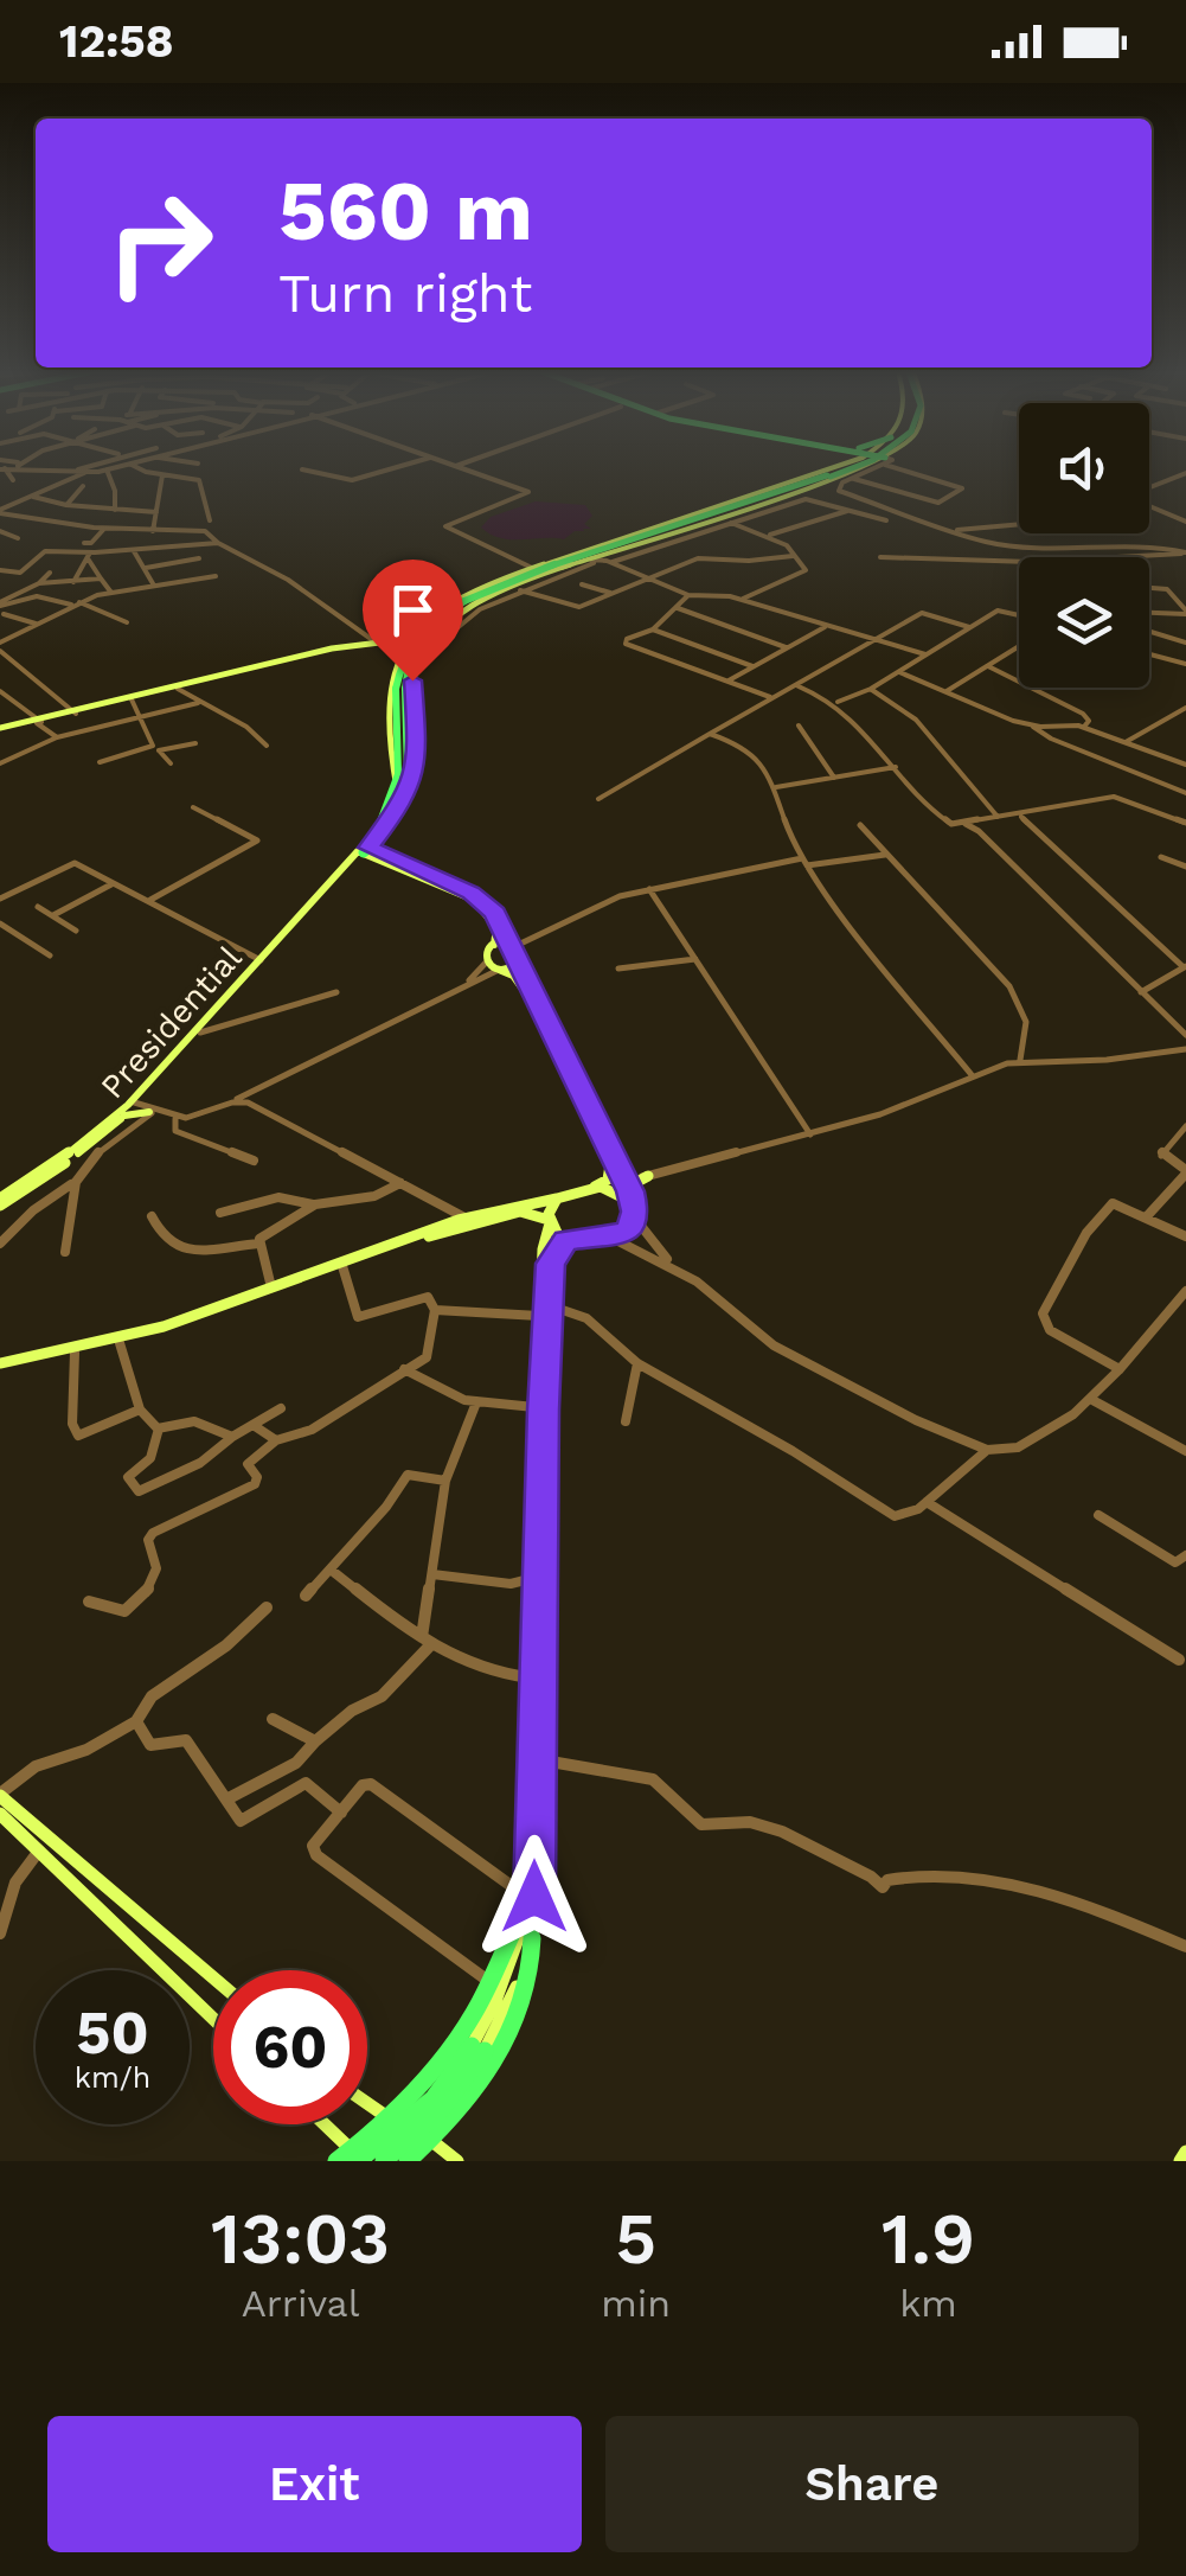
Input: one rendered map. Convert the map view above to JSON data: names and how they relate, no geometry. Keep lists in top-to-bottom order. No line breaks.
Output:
{"streets":{"main road":["Presidential"]},"page":{"status":"12:58","turn":["560 m","Turn right"],"speed":"50 km/h","limit":"60","eta":["13:03","Arrival","5","min","1.9","km"],"buttons":["Exit","Share"]}}
